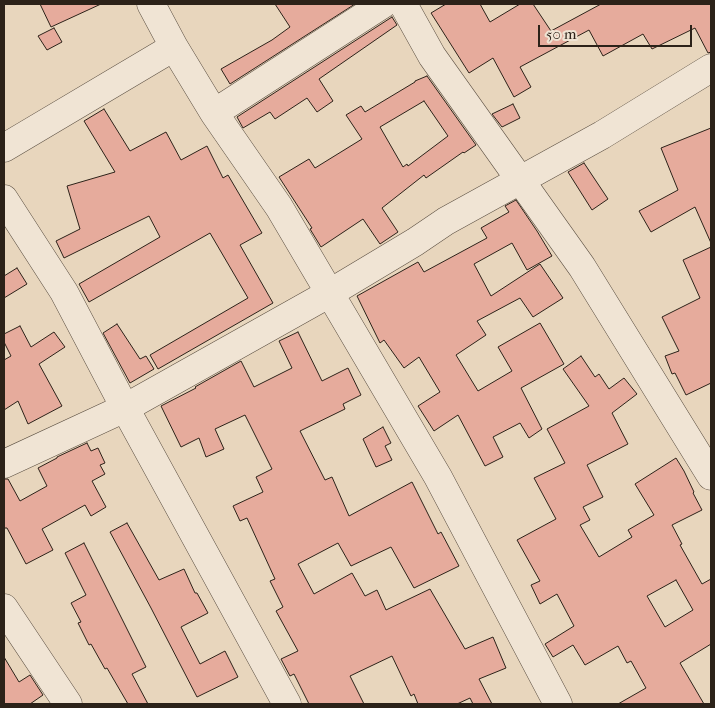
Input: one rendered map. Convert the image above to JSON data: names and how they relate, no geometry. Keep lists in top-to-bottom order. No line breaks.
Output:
{"scale_bar":"50 m"}
